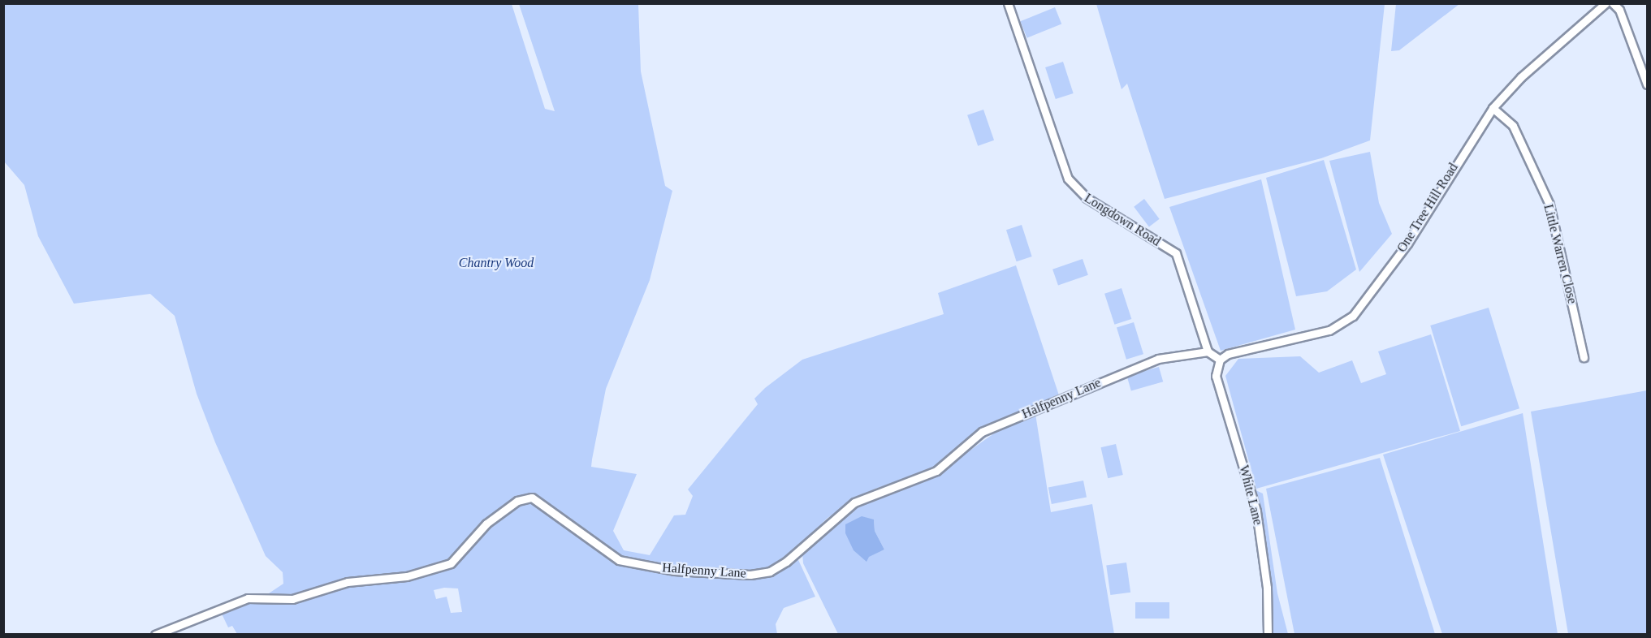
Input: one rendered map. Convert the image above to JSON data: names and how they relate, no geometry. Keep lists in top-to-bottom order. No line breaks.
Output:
{"streets":{"street":["One Tree Hill Road","Longdown Road","Little Warren Close","Halfpenny Lane","White Lane"]},"crossings":[["One Tree Hill Road","Little Warren Close"],["One Tree Hill Road","White Lane"],["Longdown Road","Halfpenny Lane"]],"parks":["Chantry Wood"]}
